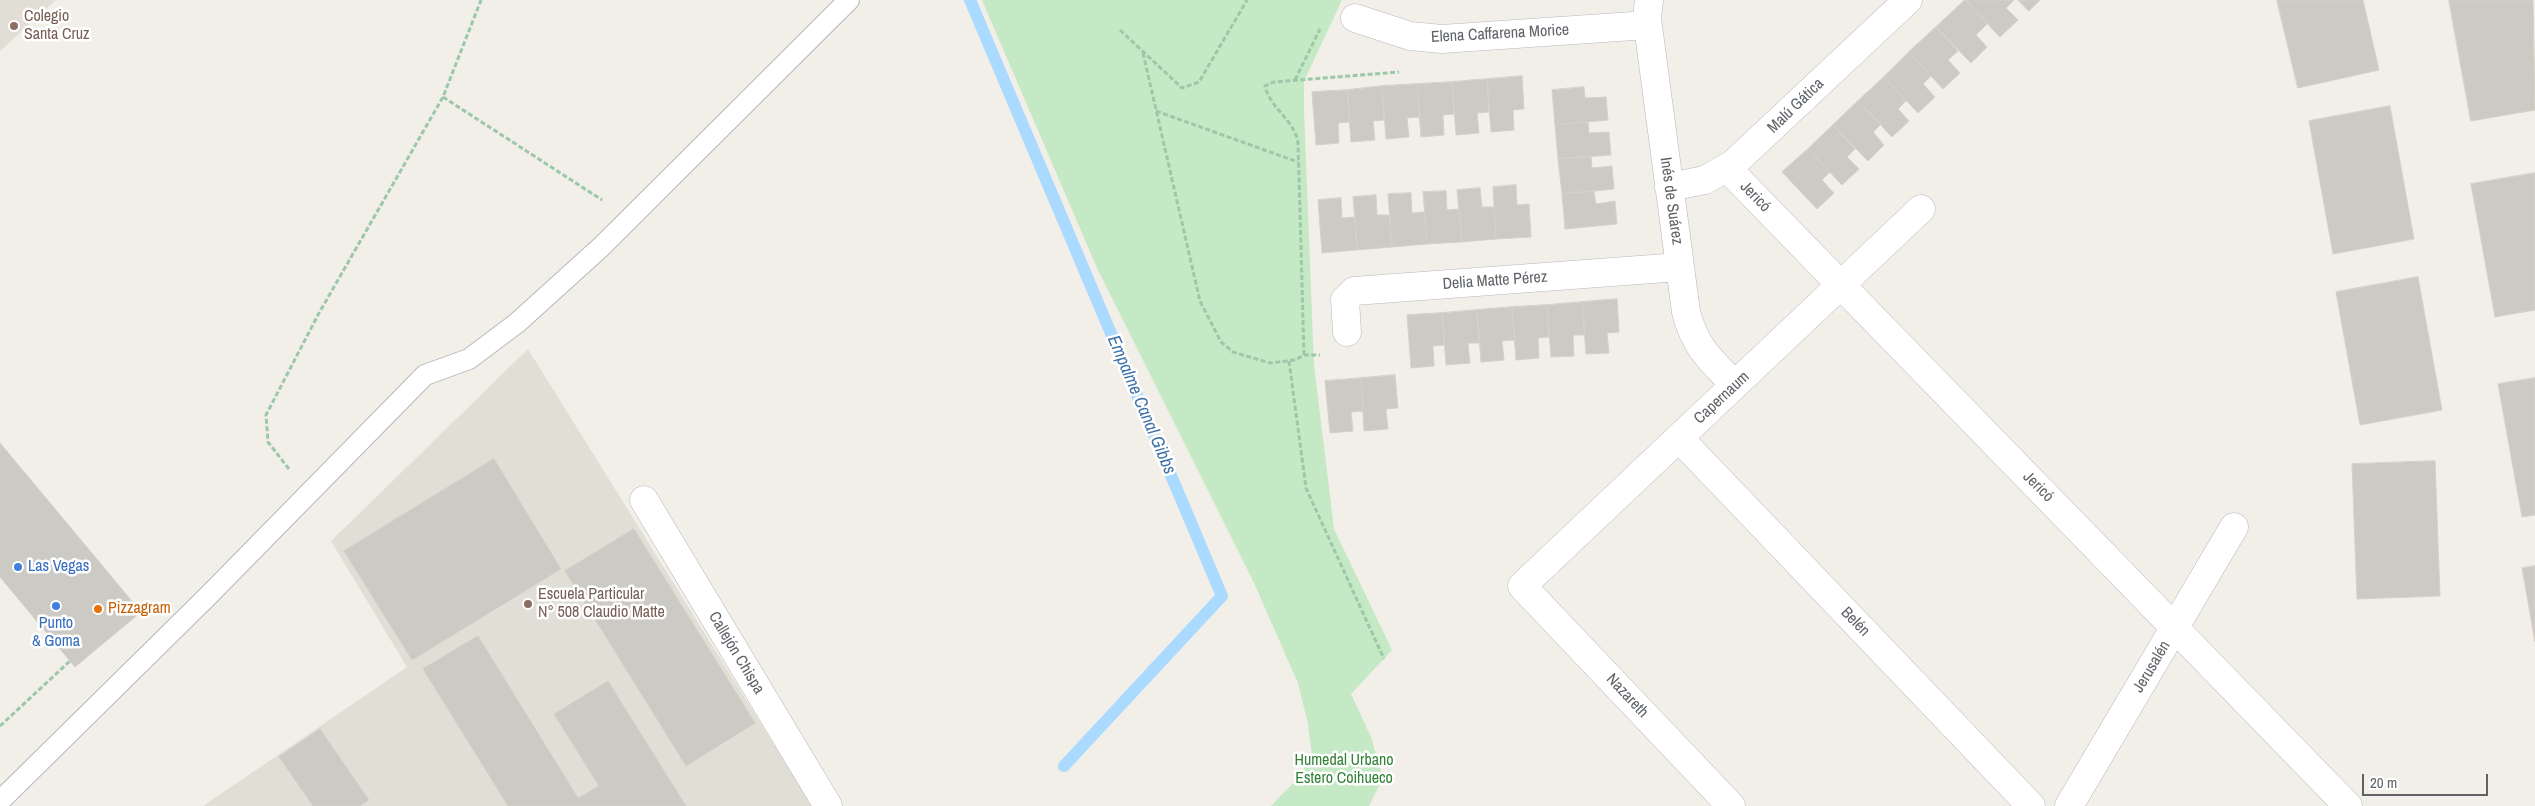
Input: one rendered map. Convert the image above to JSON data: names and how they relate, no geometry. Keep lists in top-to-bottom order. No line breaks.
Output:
{"streets":{"street":["Elena Caffarena Morice","Malú Gática","Jericó","Inés de Suárez","Delia Matte Pérez","Capernaum","Belén","Callejón Chispa","Jerusalén","Nazareth"]},"crossings":[["Elena Caffarena Morice","Inés de Suárez"],["Malú Gática","Jericó"],["Malú Gática","Inés de Suárez"],["Jericó","Capernaum"],["Jericó","Jerusalén"],["Inés de Suárez","Delia Matte Pérez"],["Inés de Suárez","Capernaum"],["Capernaum","Belén"],["Capernaum","Nazareth"]],"water":["Empalme Canal Gibbs"],"parks":["Humedal Urbano Estero Coihueco"],"places":["Colegio Santa Cruz","Las Vegas","Escuela Particular N° 508 Claudio Matte","Punto & Goma","Pizzagram"],"scale_bar":"20 m"}
